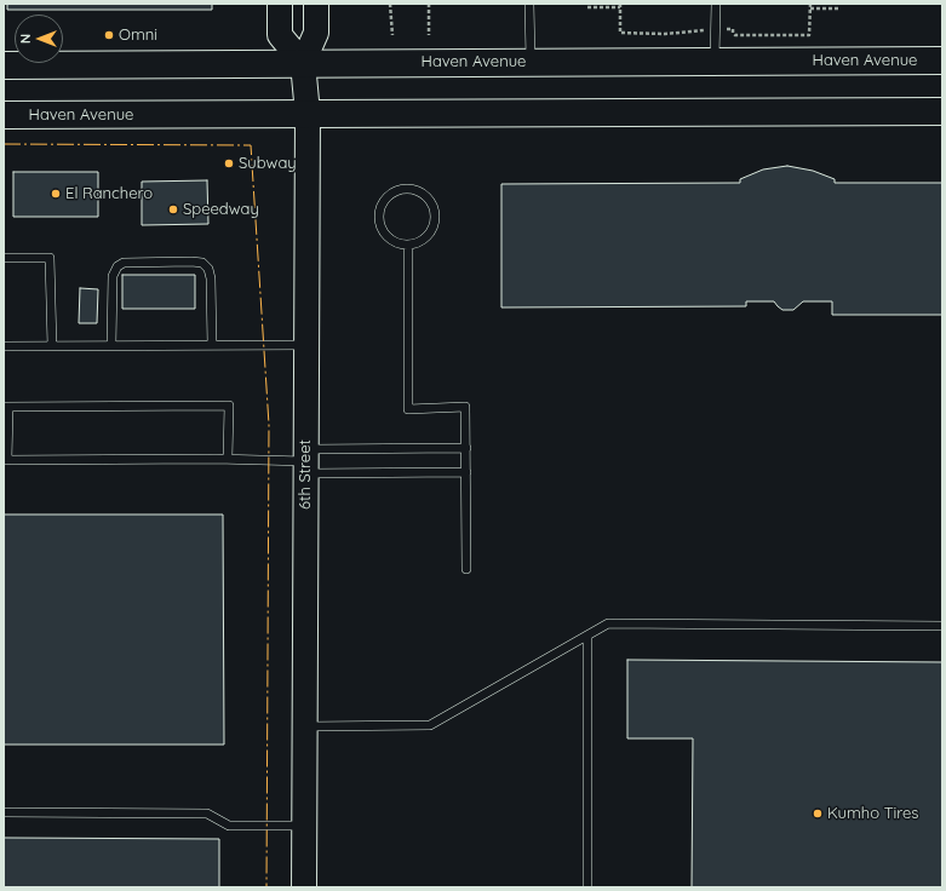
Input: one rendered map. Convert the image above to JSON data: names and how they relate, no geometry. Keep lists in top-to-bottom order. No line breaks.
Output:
{"streets":{"main road":["Haven Avenue","6th Street"]},"crossings":[["Haven Avenue","6th Street"]],"places":["Omni","Subway","El Ranchero","Speedway","Kumho Tires"],"north":"left"}
